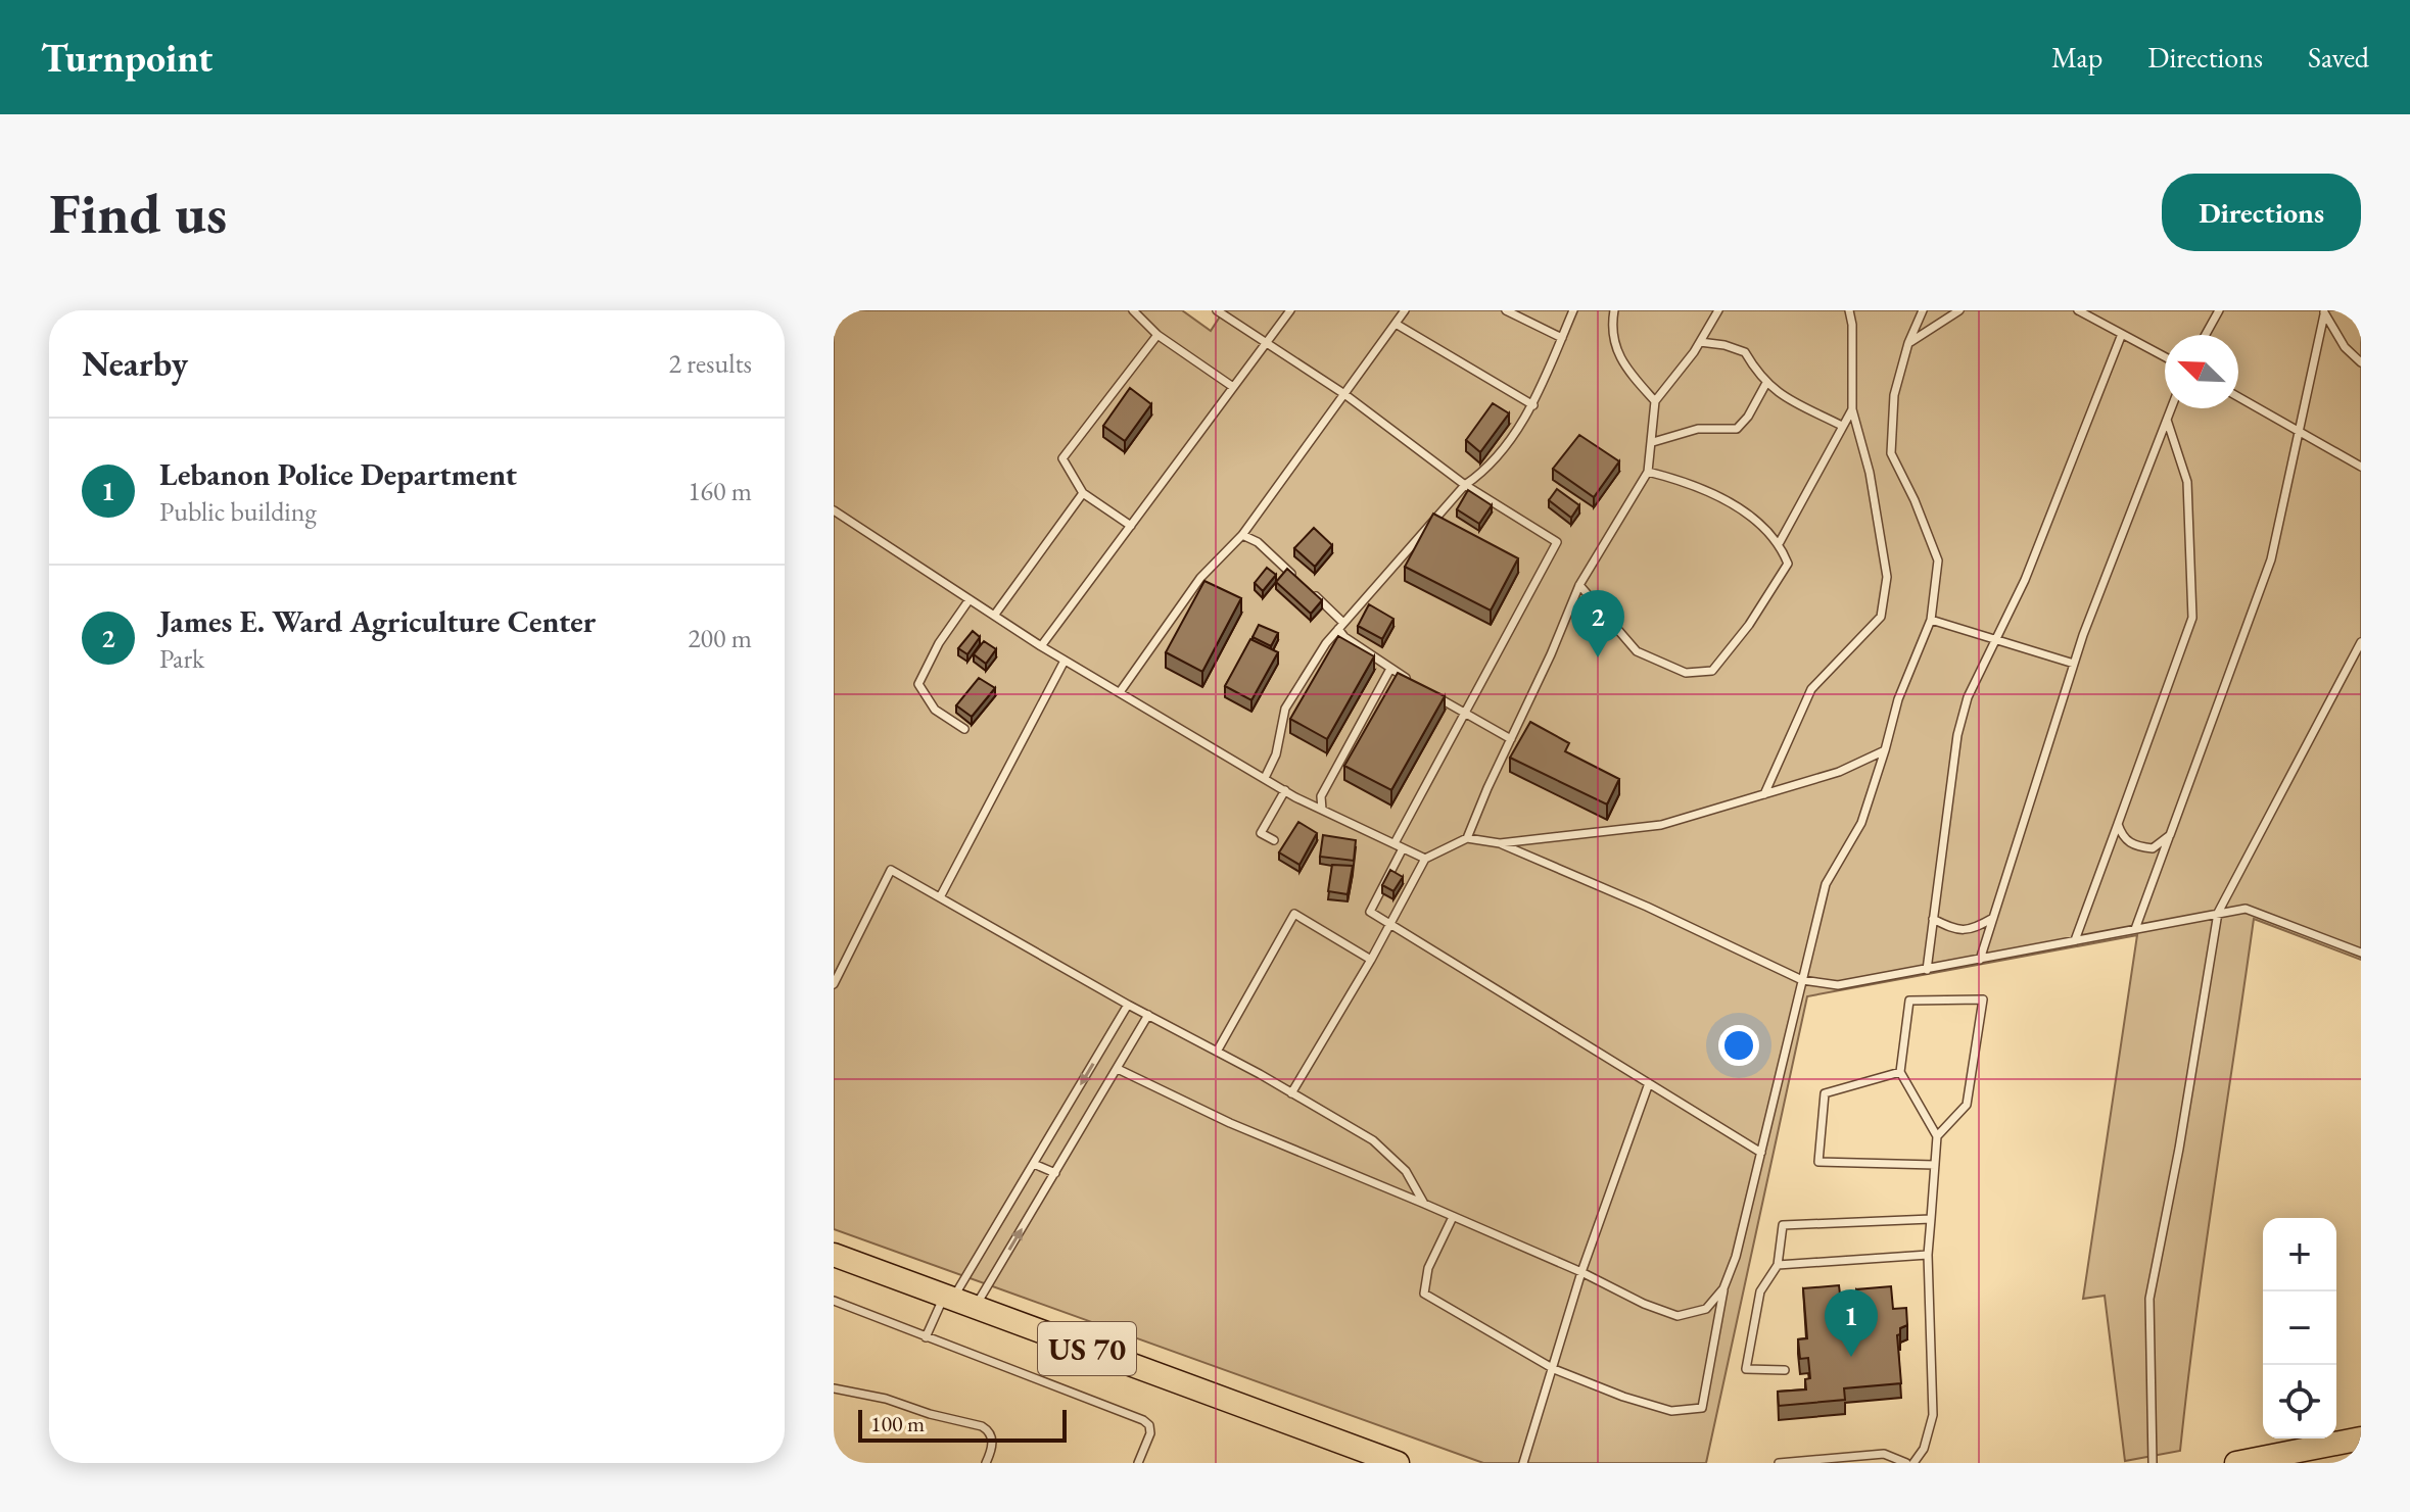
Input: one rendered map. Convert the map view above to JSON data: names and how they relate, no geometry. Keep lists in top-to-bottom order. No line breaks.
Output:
{"streets":{"main road":["US 70"]},"scale_bar":"100 m","north":"top left","page":{"header":"Turnpoint","nav":["Map","Directions","Saved"],"buttons":"Directions","title":"Find us","heading":["Nearby","2 results"],"list":[{"mark":"1","name":"Lebanon Police Department","note":"Public building","value":"160 m"},{"mark":"2","name":"James E. Ward Agriculture Center","note":"Park","value":"200 m"}],"pins":["2","1"],"map_buttons":["+","−"],"scale":"100 m"}}
